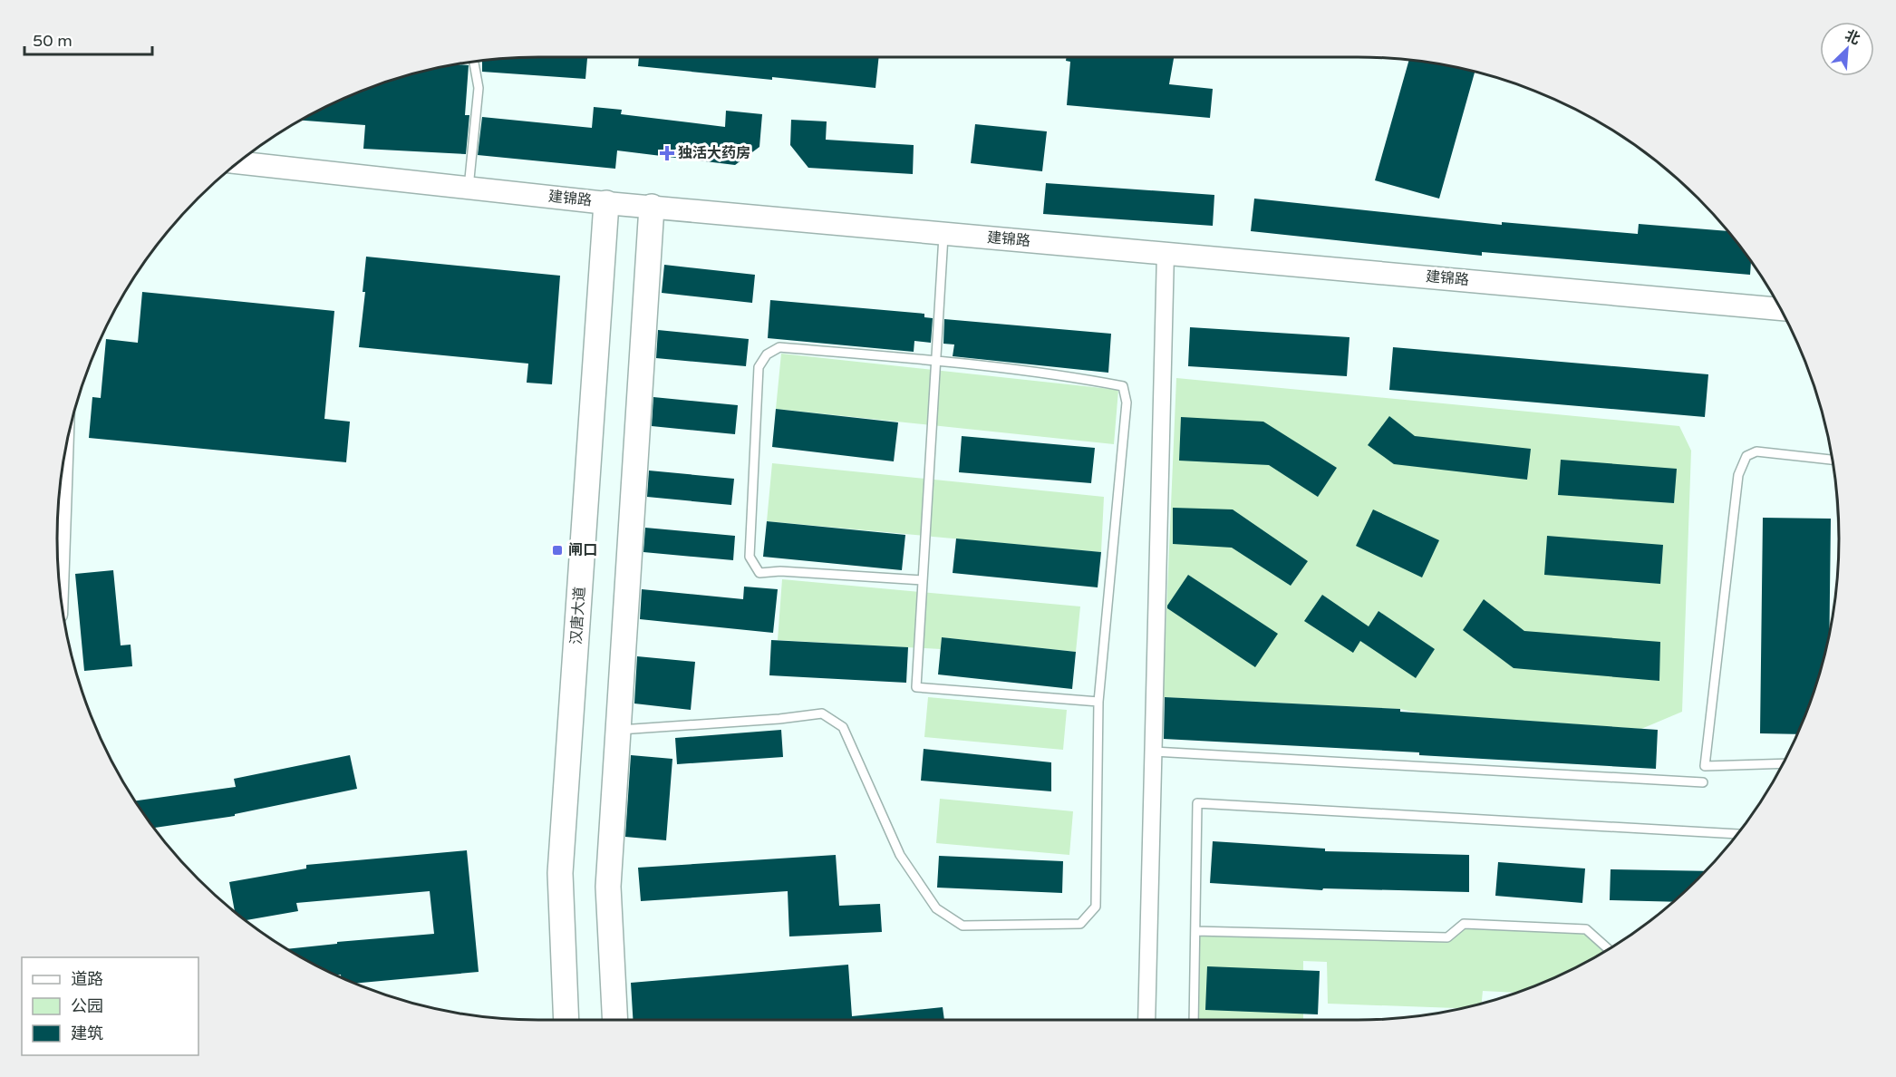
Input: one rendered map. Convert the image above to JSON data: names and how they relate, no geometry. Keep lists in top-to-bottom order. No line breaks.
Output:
{"streets":{"main road":["汉唐大道"],"street":["建锦路"]},"crossings":[["建锦路","汉唐大道"]],"places":{"health":["独活大药房"],"transit":["闸口"]},"legend":["道路","公园","建筑"],"scale_bar":"50 m","north":"top right"}
